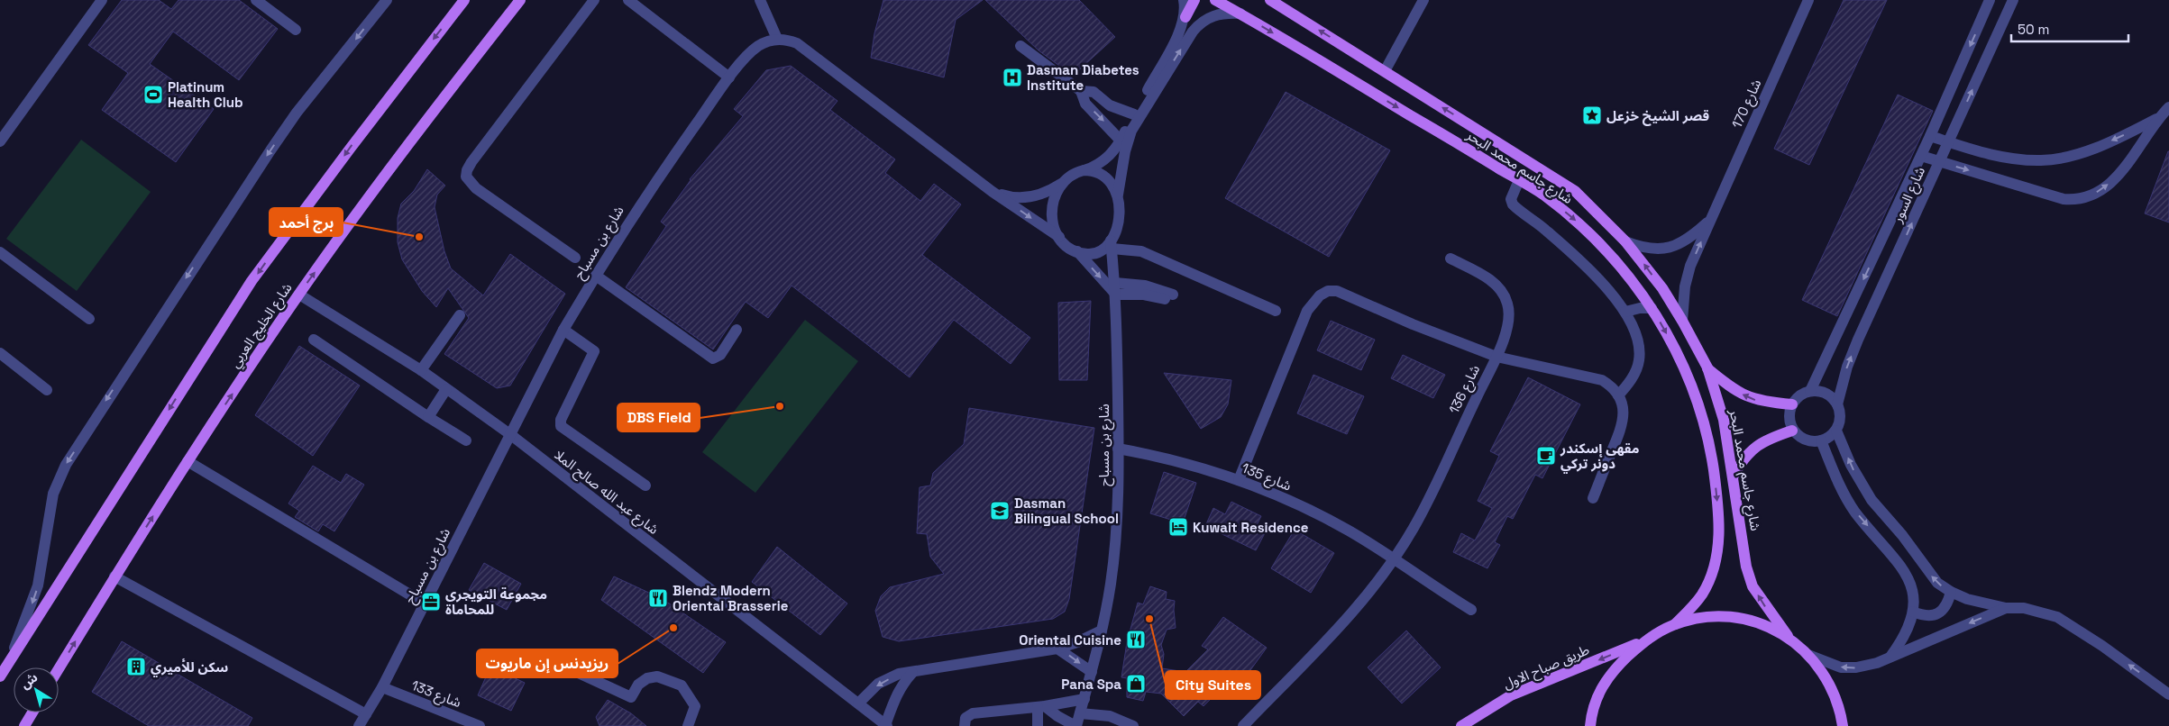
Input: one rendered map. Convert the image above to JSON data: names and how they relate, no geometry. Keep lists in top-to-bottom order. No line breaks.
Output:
{"streets":{"main road":["شارع جاسم محمد البحر","شارع الخليج العربي","طريق صباح الاول"],"street":["شارع 170","شارع السور","شارع بن مسباح","شارع 136","شارع 135","شارع عبد الله صالح الملا","شارع 133"]},"crossings":[["شارع 170","شارع جاسم محمد البحر"],["شارع بن مسباح","شارع 135"],["شارع بن مسباح","شارع عبد الله صالح الملا"],["شارع بن مسباح","شارع 133"],["شارع الخليج العربي","شارع عبد الله صالح الملا"],["شارع 136","شارع 135"]],"one_way":["طريق صباح الاول"],"places":{"hospital":["Dasman Diabetes Institute"],"sports":["Platinum Health Club"],"place":["قصر الشيخ خزعل"],"other":["برج أحمد","DBS Field","City Suites","ريزيدنس إن ماريوت"],"cafe":["مقهى إسكندر دونر تركي"],"school or university":["Dasman Bilingual School"],"hotel":["Kuwait Residence"],"restaurant":["Blendz Modern Oriental Brasserie","Oriental Cuisine"],"office":["مجموعة التويجري للمحاماة"],"building":["سكن للأميري"],"shop":["Pana Spa"]},"scale_bar":"50 m","north":"top left"}
